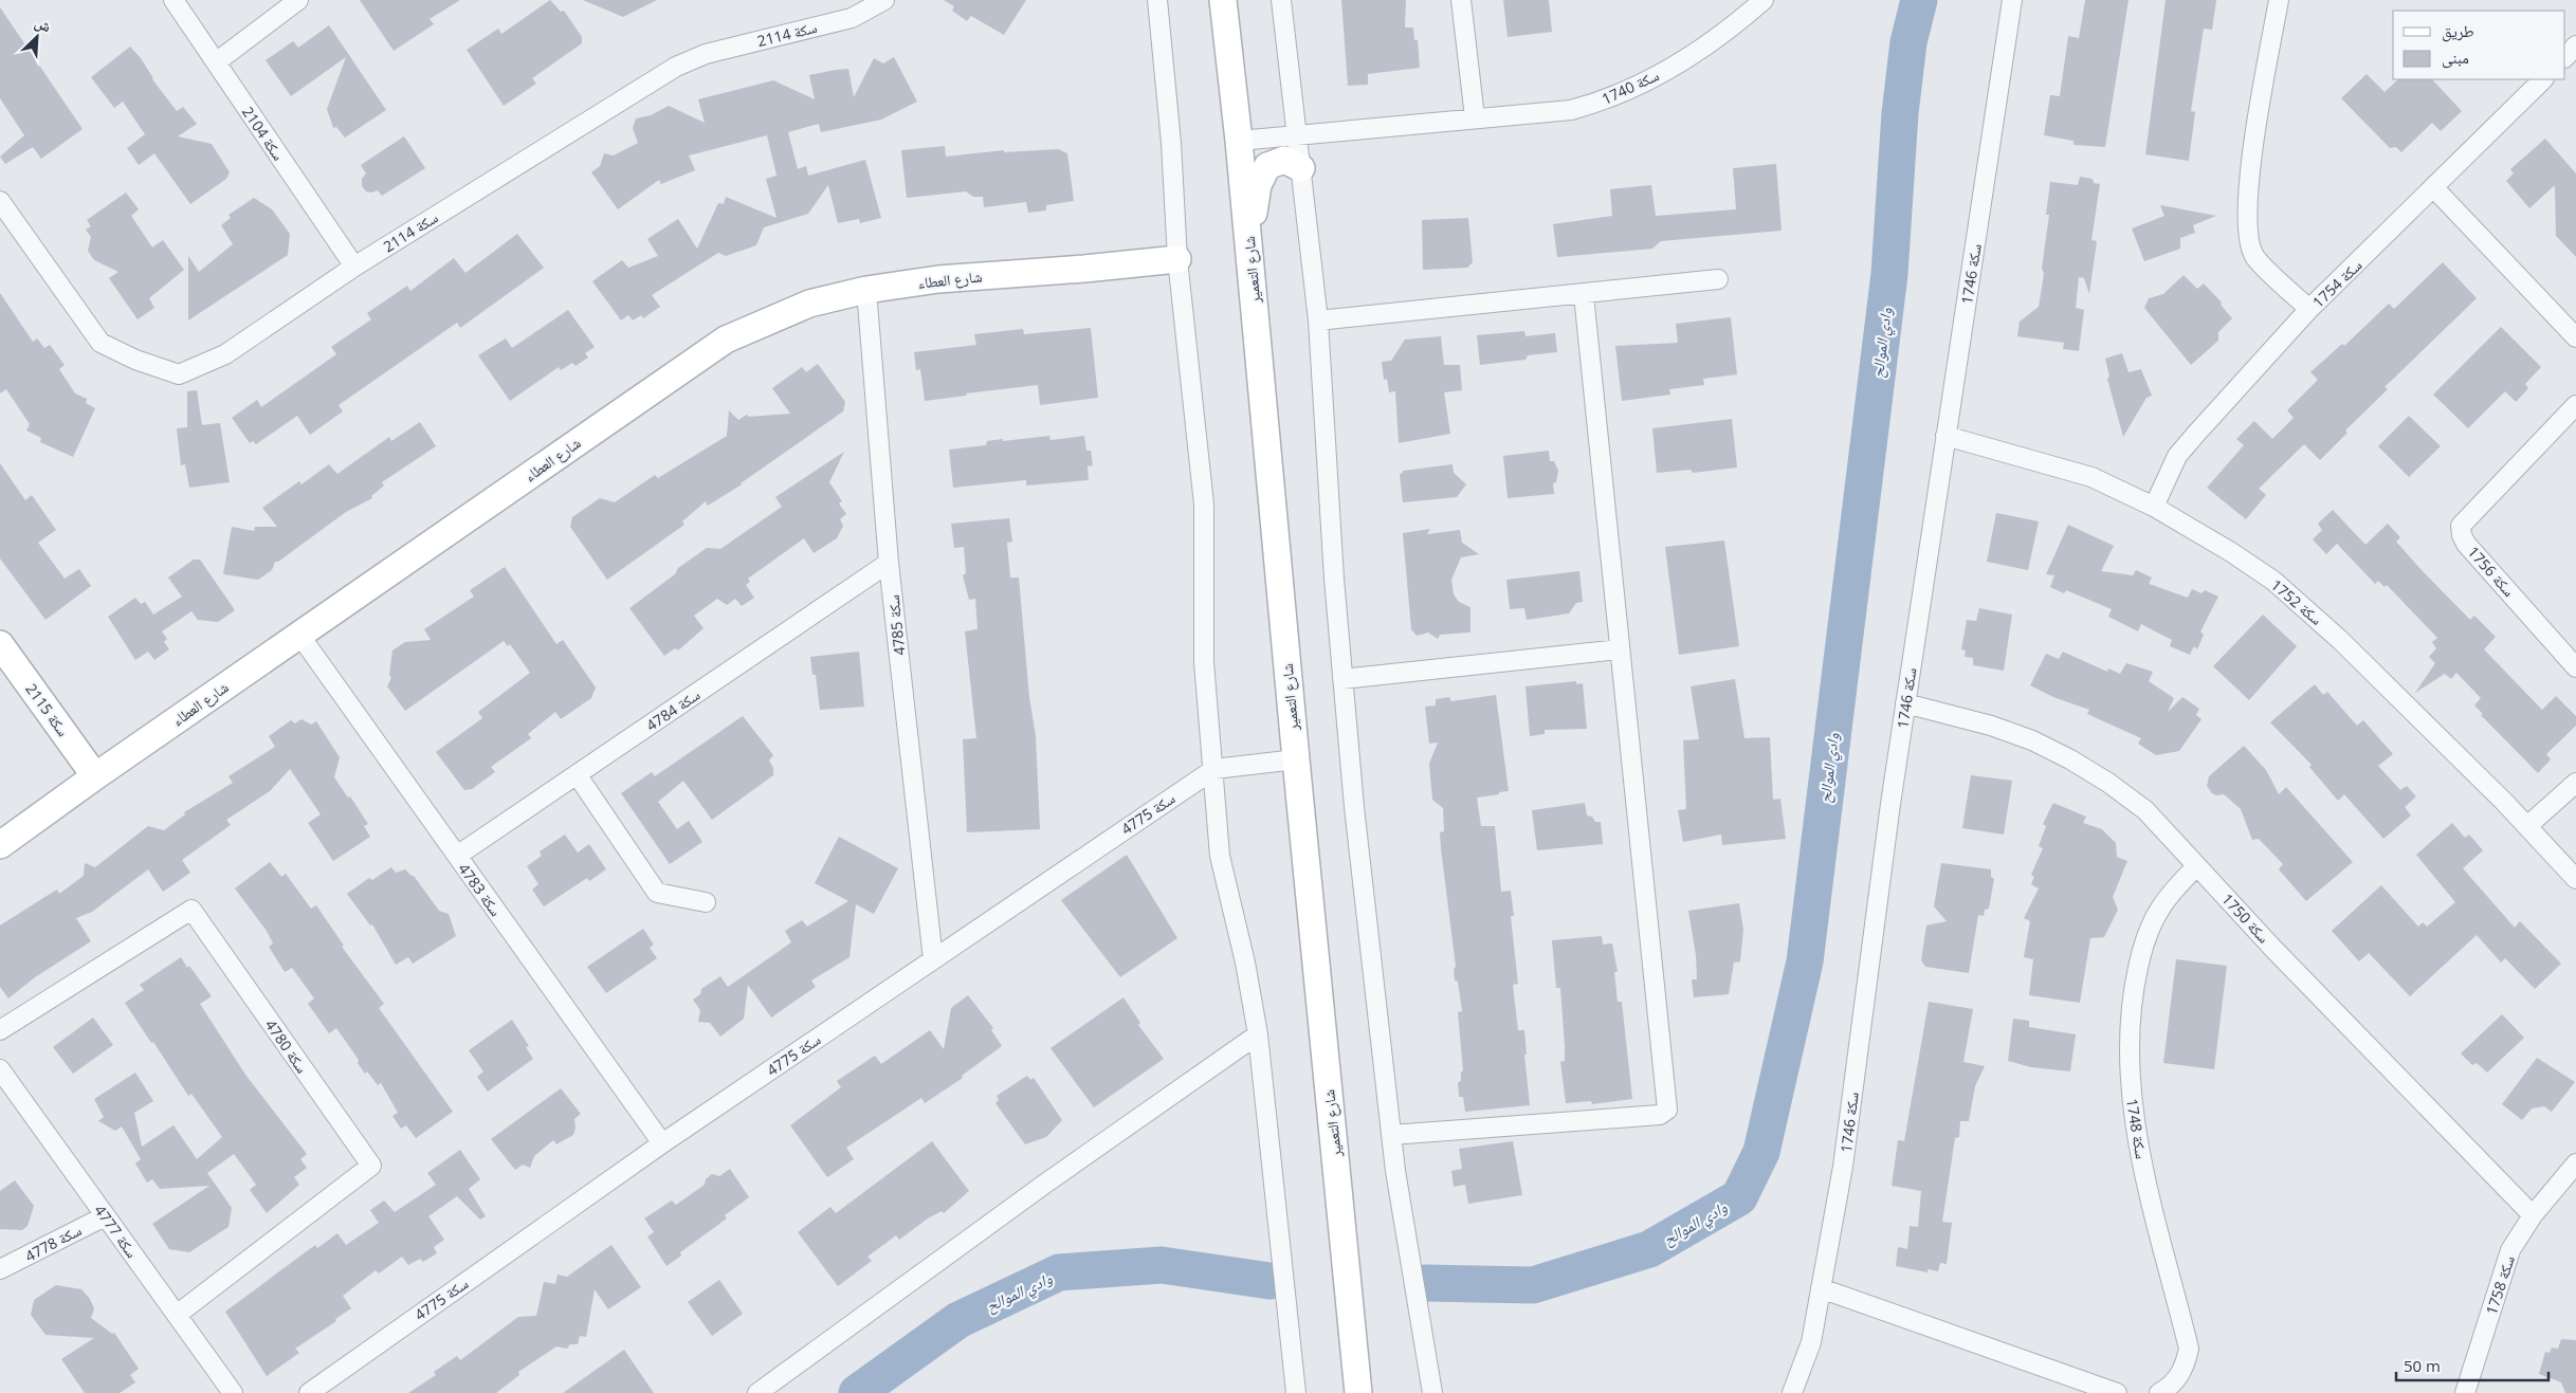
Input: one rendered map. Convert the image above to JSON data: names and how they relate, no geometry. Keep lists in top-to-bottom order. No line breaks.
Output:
{"streets":{"street":["سكة 2114","سكة 1740","سكة 2104","شارع التعمير","سكة 1746","شارع العطاء","سكة 1754","سكة 1756","سكة 1752","سكة 4785","سكة 2115","سكة 4784","سكة 4775","سكة 4783","سكة 1750","سكة 4780","سكة 1748","سكة 4777","سكة 4778","سكة 1758"]},"crossings":[["سكة 2114","سكة 2104"],["سكة 1740","شارع التعمير"],["شارع التعمير","سكة 4775"],["سكة 1746","سكة 1752"],["سكة 1746","سكة 1750"],["شارع العطاء","سكة 4785"],["شارع العطاء","سكة 2115"],["شارع العطاء","سكة 4783"],["سكة 1754","سكة 1752"],["سكة 4785","سكة 4784"],["سكة 4785","سكة 4775"],["سكة 4784","سكة 4783"],["سكة 4775","سكة 4783"],["سكة 1750","سكة 1748"],["سكة 1750","سكة 1758"],["سكة 4780","سكة 4777"],["سكة 4777","سكة 4778"]],"water":["وادي الموالح"],"legend":["طريق","مبنى"],"scale_bar":"50 m","north":"top right"}
